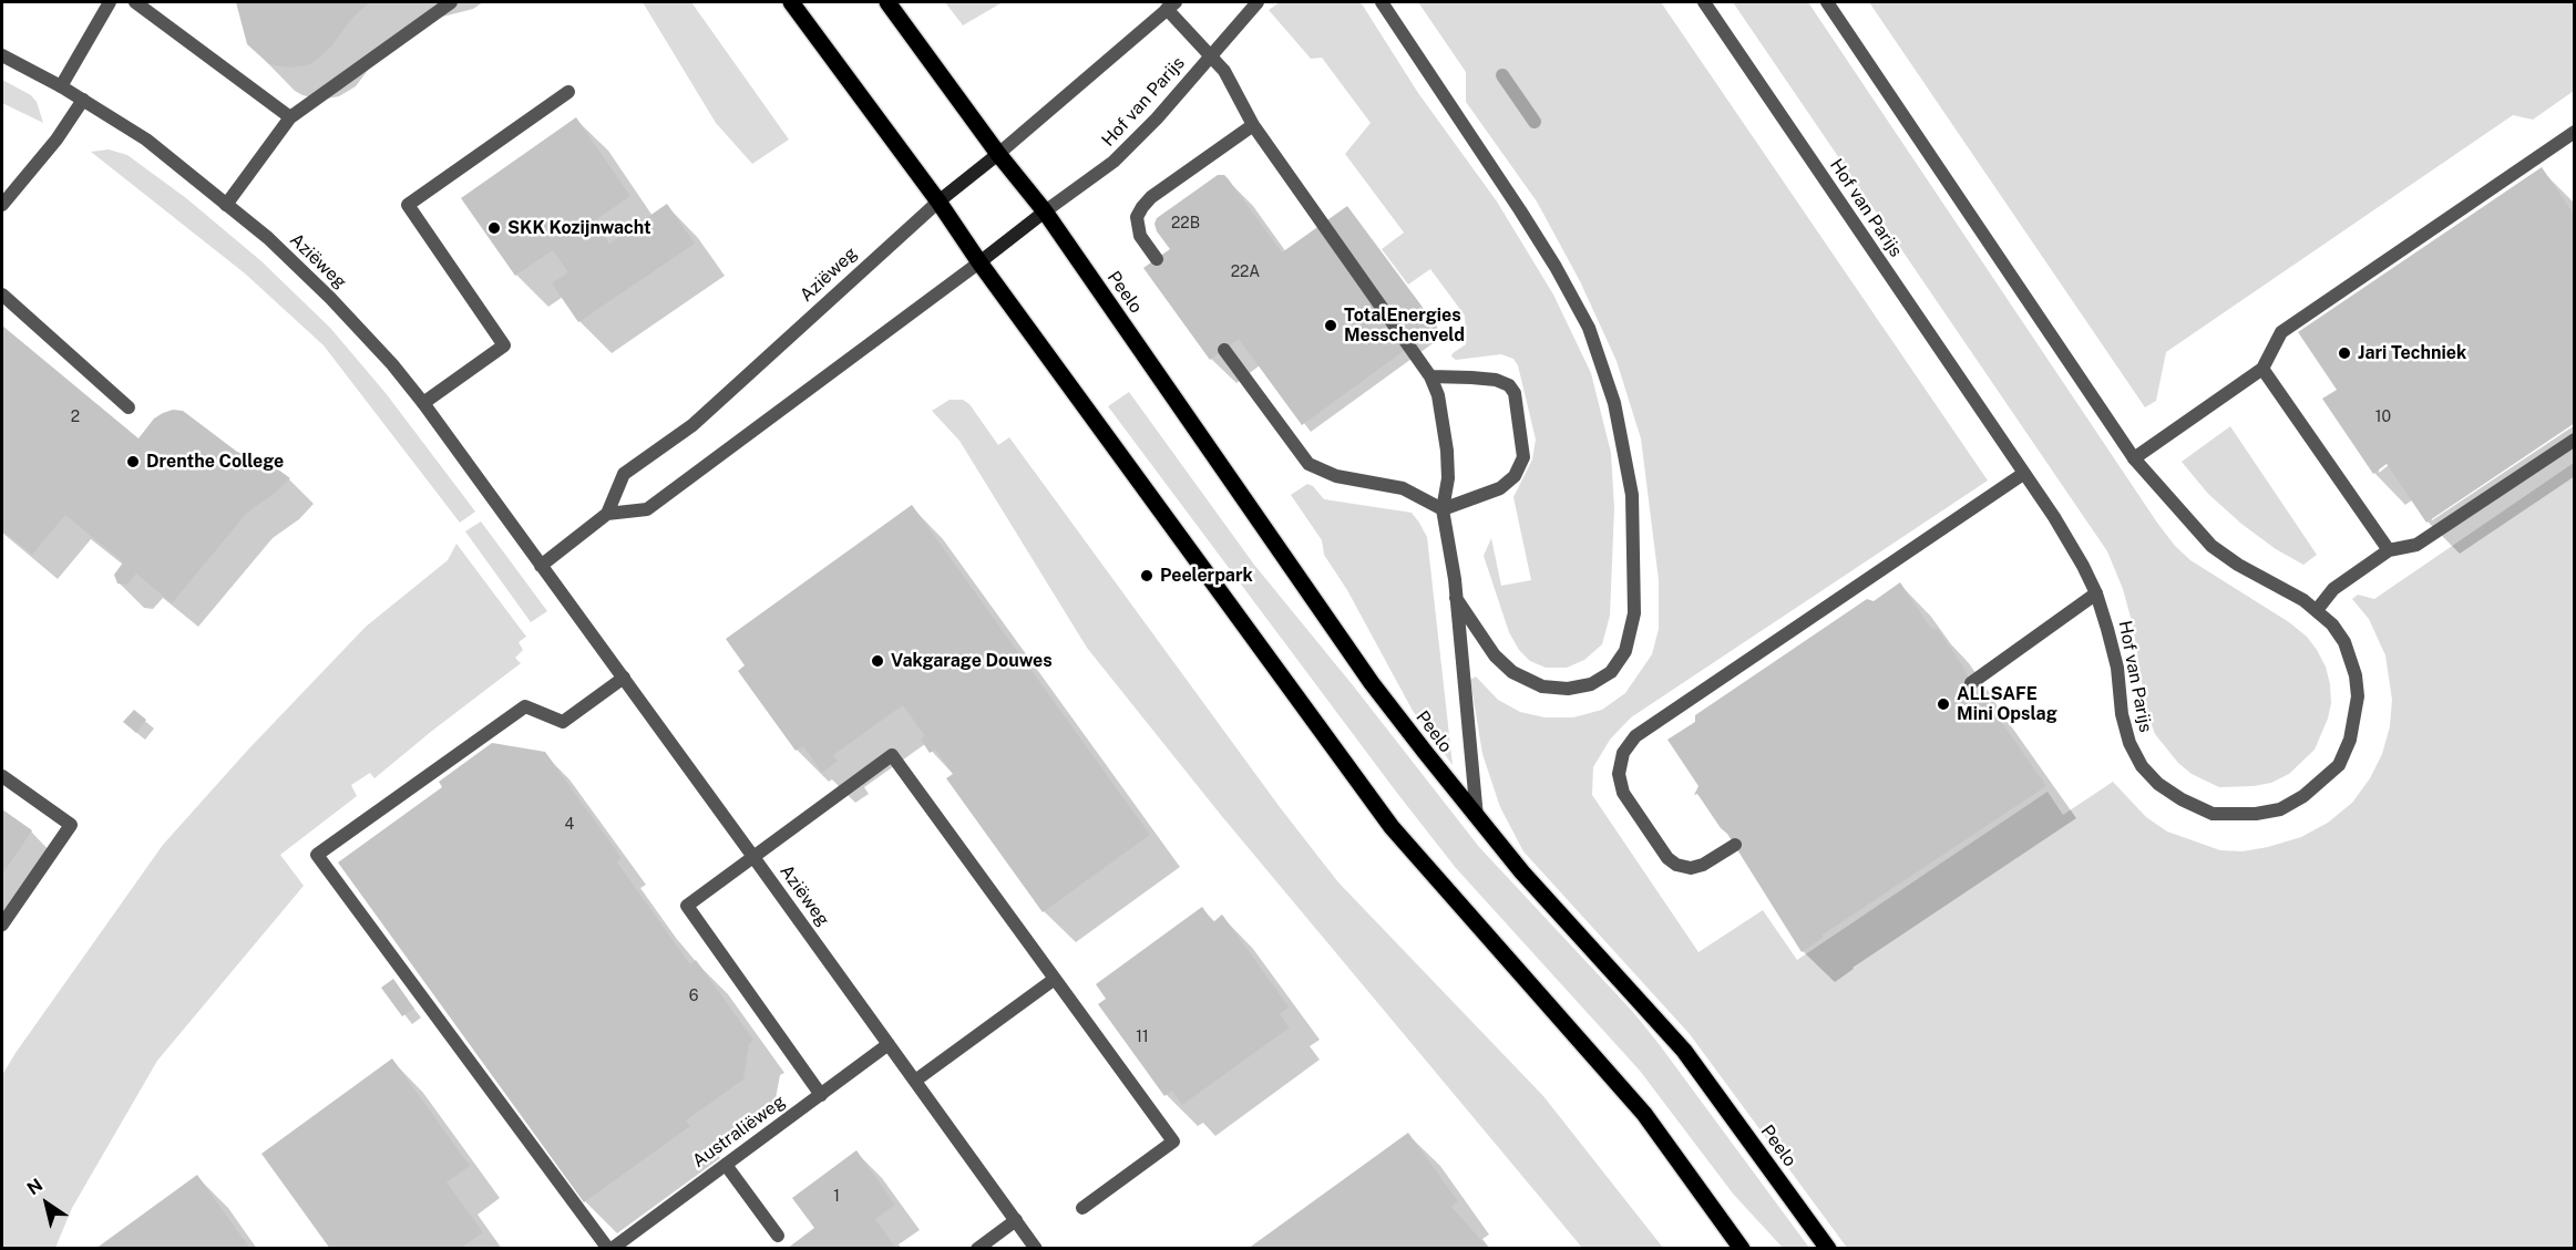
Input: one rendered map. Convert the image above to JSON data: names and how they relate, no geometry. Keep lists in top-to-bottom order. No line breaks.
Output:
{"streets":{"main road":["Peelo"],"street":["Hof van Parijs","Aziëweg","Australiëweg"]},"crossings":[["Hof van Parijs","Peelo"],["Aziëweg","Australiëweg"]],"places":["SKK Kozijnwacht","TotalEnergies Messchenveld","Jari Techniek","Drenthe College","Peelerpark","Vakgarage Douwes","ALLSAFE Mini Opslag"],"house_numbers":["22B","22A","2","10","4","6","11","1"],"north":"top left"}
